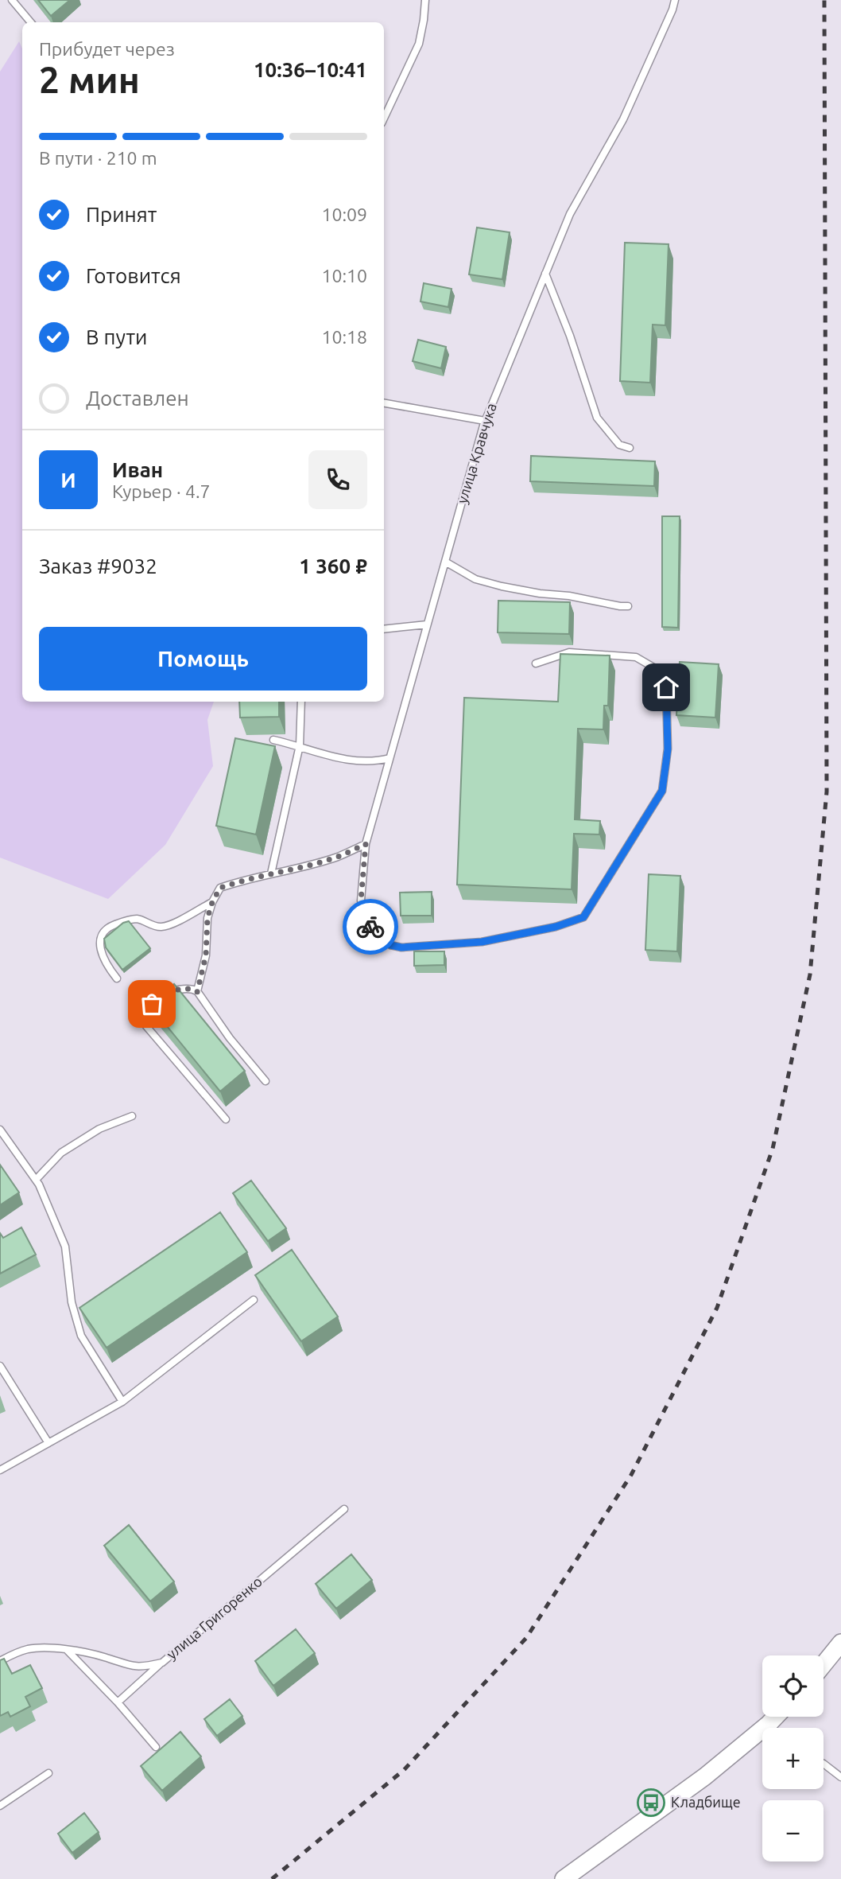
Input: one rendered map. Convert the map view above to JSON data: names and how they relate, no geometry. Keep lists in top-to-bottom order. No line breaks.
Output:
{"streets":{"lane":["улица Кравчука","улица Григоренко"]},"places":{"bus stop":["Кладбище"]},"page":{"heading":["2 мин","Прибудет через","10:36–10:41"],"panel":["Иван","Курьер · 4.7","Заказ #9032","1 360 ₽"],"bar":"В пути · 210 m","list":[["Принят","10:09"],["Готовится","10:10"],["В пути","10:18"],"Доставлен"],"round":"И","buttons":"Помощь","map_buttons":["+","−"]}}
